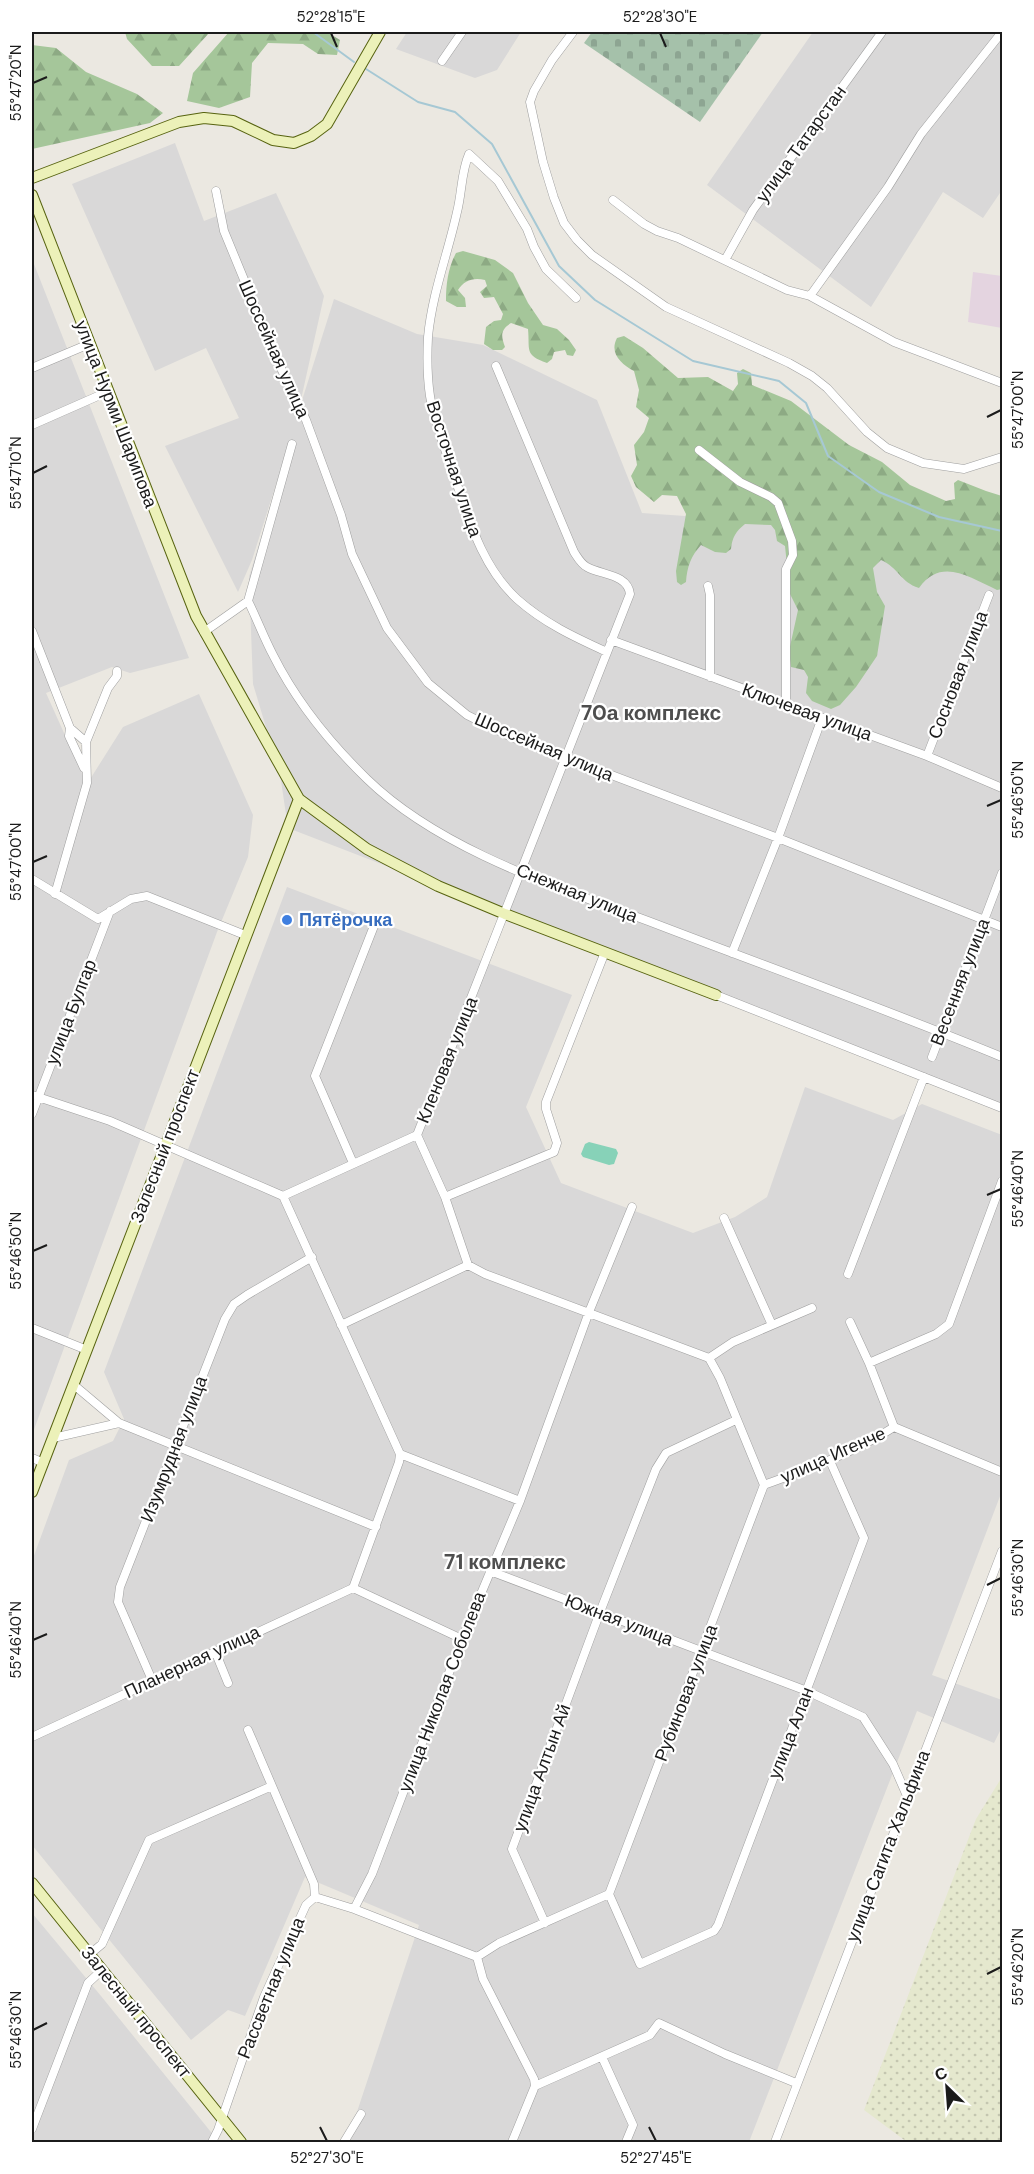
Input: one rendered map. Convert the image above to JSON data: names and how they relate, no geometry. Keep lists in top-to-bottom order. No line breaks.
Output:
{"streets":{"main road":["улица Нурми Шарипова","Залесный проспект"],"street":["улица Татарстан","Шоссейная улица","Восточная улица","Сосновая улица","Ключевая улица","Снежная улица","Весенняя улица","улица Булгар","Кленовая улица","Изумрудная улица","улица Игенче","Южная улица","Планерная улица","улица Николая Соболева","Рубиновая улица","улица Алан","улица Алтын Ай","улица Сагита Хальфина","Рассветная улица"]},"crossings":[["Шоссейная улица","Весенняя улица"],["Шоссейная улица","Кленовая улица"],["улица Нурми Шарипова","Залесный проспект"],["Восточная улица","Кленовая улица"],["Сосновая улица","Ключевая улица"],["Ключевая улица","Кленовая улица"],["Снежная улица","Весенняя улица"],["Снежная улица","Кленовая улица"],["Залесный проспект","Рассветная улица"],["Изумрудная улица","Планерная улица"],["улица Игенче","Рубиновая улица"],["улица Игенче","улица Алан"],["Южная улица","улица Николая Соболева"],["Южная улица","Рубиновая улица"],["Южная улица","улица Алан"],["Южная улица","улица Алтын Ай"],["Южная улица","улица Сагита Хальфина"],["Рубиновая улица","улица Алан"]],"districts":["70а комплекс","71 комплекс"],"places":["Пятёрочка"],"north":"top left","coordinates":["52°28'15\"E","52°28'30\"E","55°47'20\"N","55°47'00\"N","55°47'10\"N","55°46'50\"N","55°46'40\"N","55°46'30\"N","55°46'20\"N","52°27'30\"E","52°27'45\"E"]}
